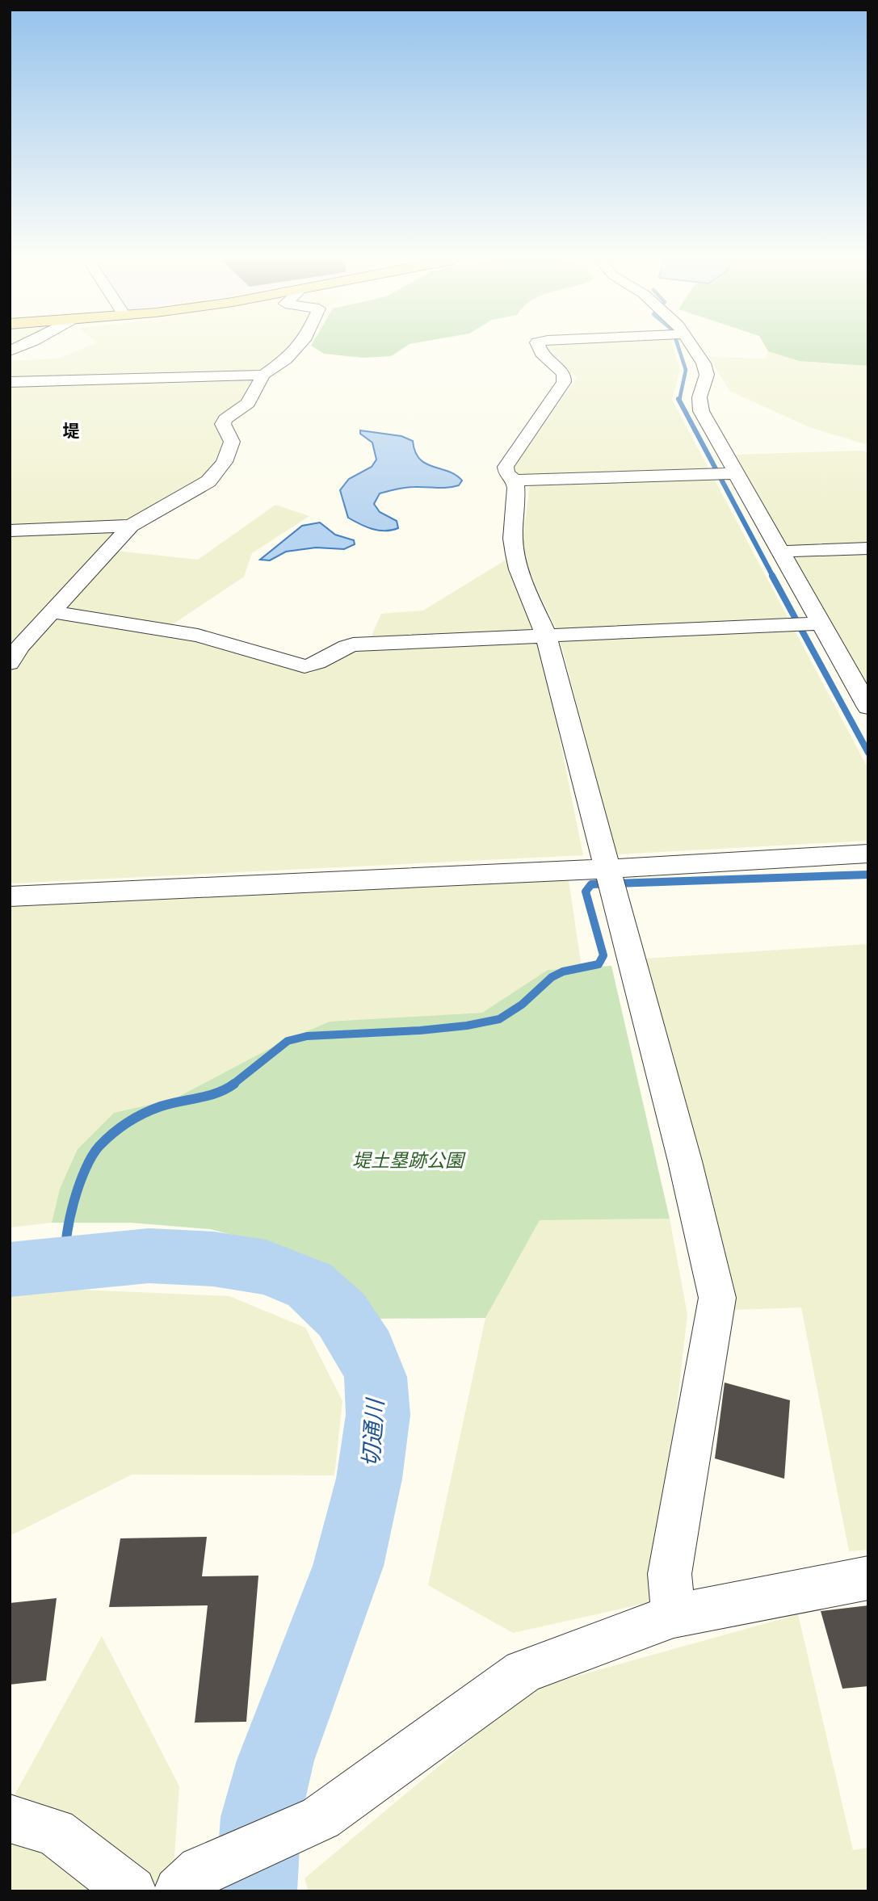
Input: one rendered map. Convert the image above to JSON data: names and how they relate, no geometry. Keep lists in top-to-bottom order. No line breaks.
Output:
{"districts":["堤"],"water":["切通川"],"parks":["堤土塁跡公園"]}
